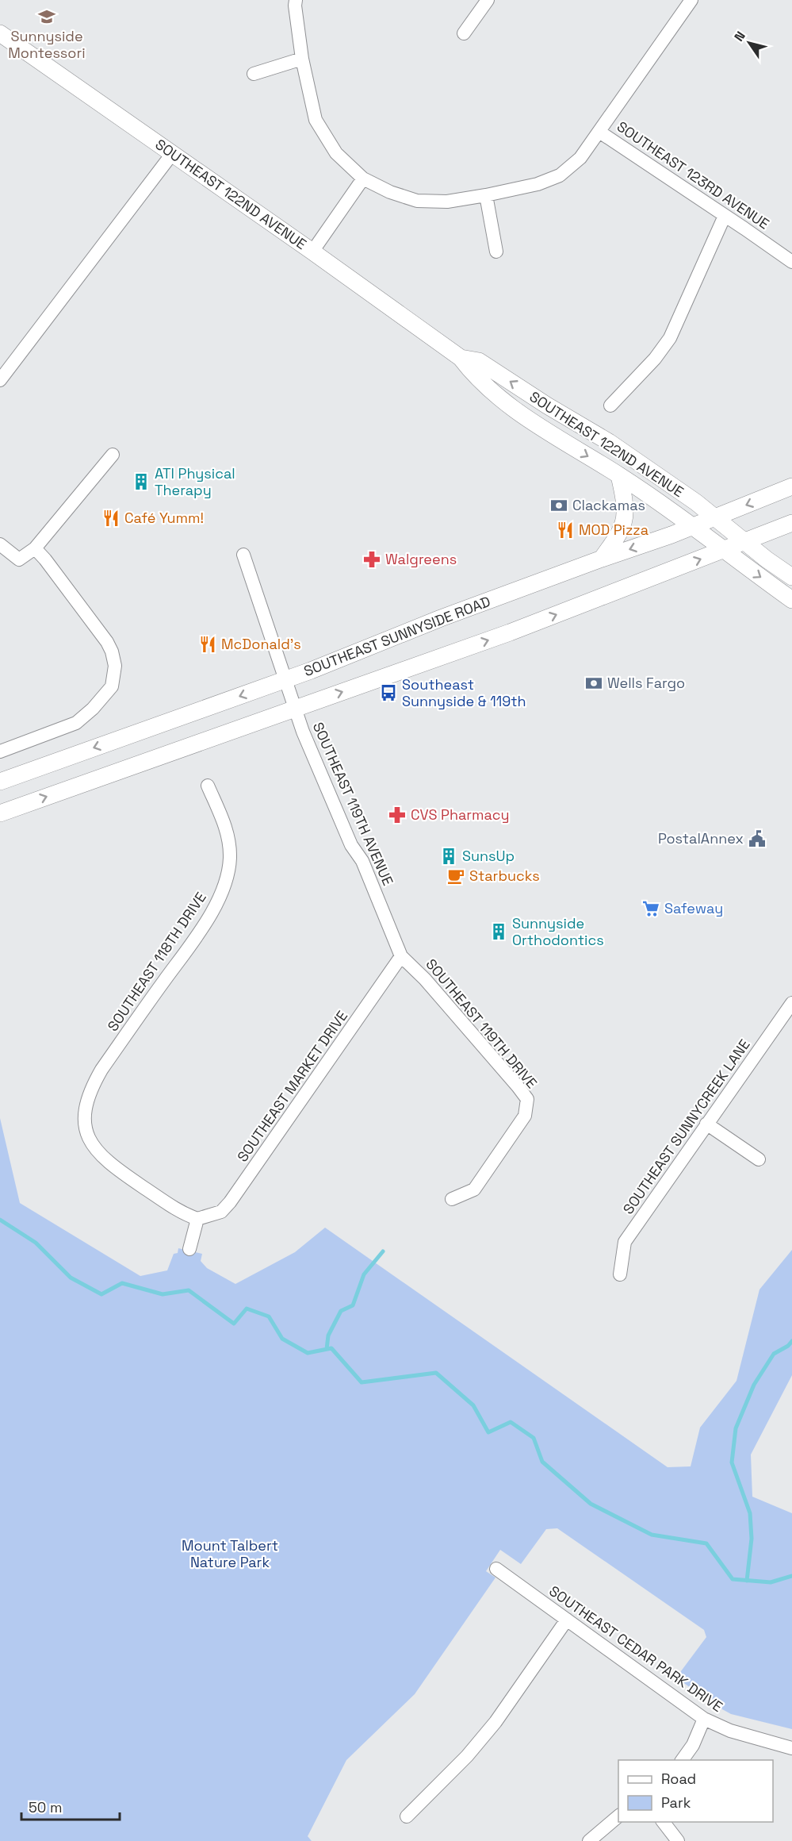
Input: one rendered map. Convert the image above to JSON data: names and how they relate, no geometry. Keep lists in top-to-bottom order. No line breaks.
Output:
{"streets":{"main road":["SOUTHEAST 122ND AVENUE","SOUTHEAST SUNNYSIDE ROAD"],"street":["SOUTHEAST 123RD AVENUE","SOUTHEAST 119TH AVENUE","SOUTHEAST 118TH DRIVE","SOUTHEAST 119TH DRIVE","SOUTHEAST MARKET DRIVE","SOUTHEAST SUNNYCREEK LANE","SOUTHEAST CEDAR PARK DRIVE"]},"crossings":[["SOUTHEAST 122ND AVENUE","SOUTHEAST SUNNYSIDE ROAD"],["SOUTHEAST SUNNYSIDE ROAD","SOUTHEAST 119TH AVENUE"],["SOUTHEAST 119TH AVENUE","SOUTHEAST 119TH DRIVE"],["SOUTHEAST 119TH AVENUE","SOUTHEAST MARKET DRIVE"],["SOUTHEAST 118TH DRIVE","SOUTHEAST MARKET DRIVE"],["SOUTHEAST 119TH DRIVE","SOUTHEAST MARKET DRIVE"]],"parks":["Mount Talbert Nature Park"],"places":{"school or university":["Sunnyside Montessori"],"building":["ATI Physical Therapy","SunsUp","Sunnyside Orthodontics"],"bank":["Clackamas","Wells Fargo"],"restaurant":["Café Yumm!","MOD Pizza","McDonald's"],"pharmacy":["Walgreens","CVS Pharmacy"],"bus stop":["Southeast Sunnyside & 119th"],"public building":["PostalAnnex"],"cafe":["Starbucks"],"supermarket":["Safeway"]},"legend":["Road","Park"],"scale_bar":"50 m","north":"top left"}
